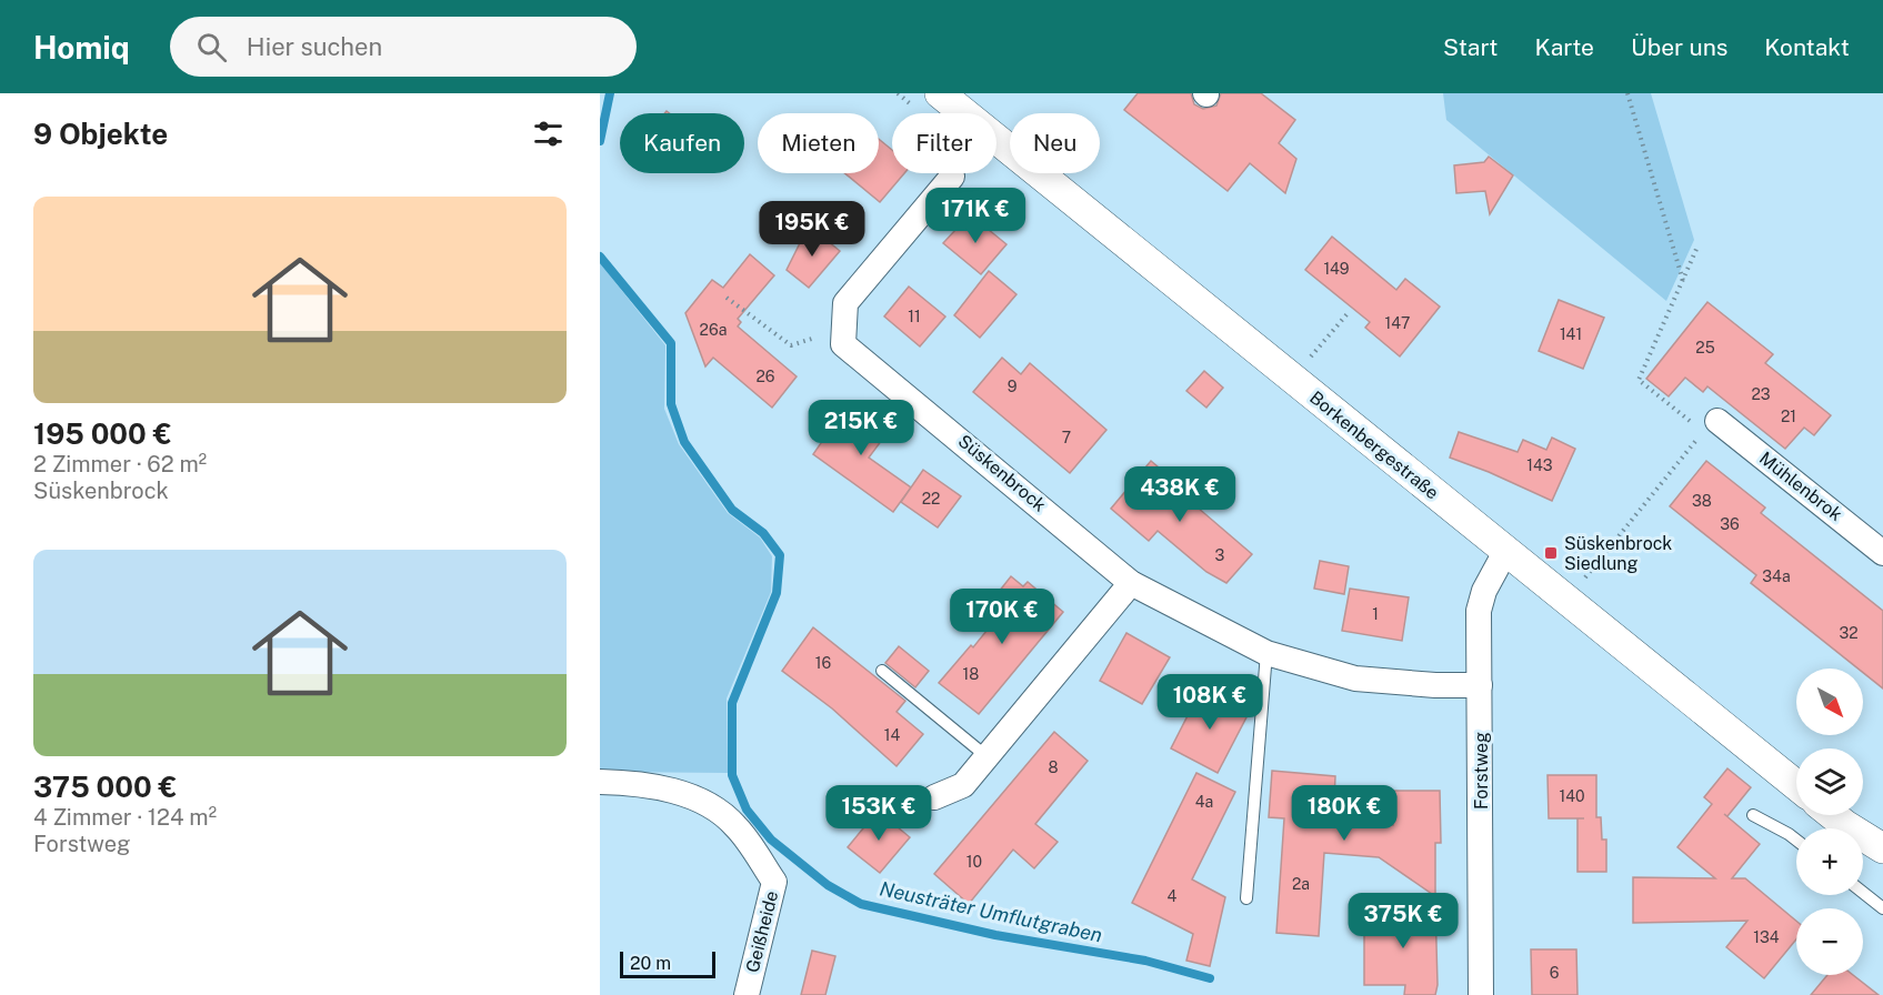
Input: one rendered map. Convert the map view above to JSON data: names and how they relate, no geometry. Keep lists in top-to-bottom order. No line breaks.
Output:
{"streets":{"street":["Borkenbergestraße","Süskenbrock","Mühlenbrok","Forstweg","Geißheide"]},"crossings":[["Borkenbergestraße","Forstweg"],["Süskenbrock","Forstweg"]],"water":["Neusträter Umflutgraben"],"places":{"transit":["Süskenbrock Siedlung"]},"house_numbers":["149","11","147","26a","141","25","26","9","23","21","7","143","22","38","36","3","34a","1","32","16","18","14","8","140","4a","10","2a","4","134","6"],"scale_bar":"20 m","north":"bottom right","page":{"header":"Homiq","search":"Hier suchen","nav":["Start","Karte","Über uns","Kontakt"],"heading":"9 Objekte","chip":["Kaufen","Mieten","Filter","Neu"],"list":[{"name":"195 000 €","note":"2 Zimmer · 62 m² · Süskenbrock"},{"name":"375 000 €","note":"4 Zimmer · 124 m² · Forstweg"}],"price":["171K €","195K €","215K €","438K €","170K €","108K €","153K €","180K €","375K €"],"map_buttons":["+","−"],"scale":"20 m"}}
